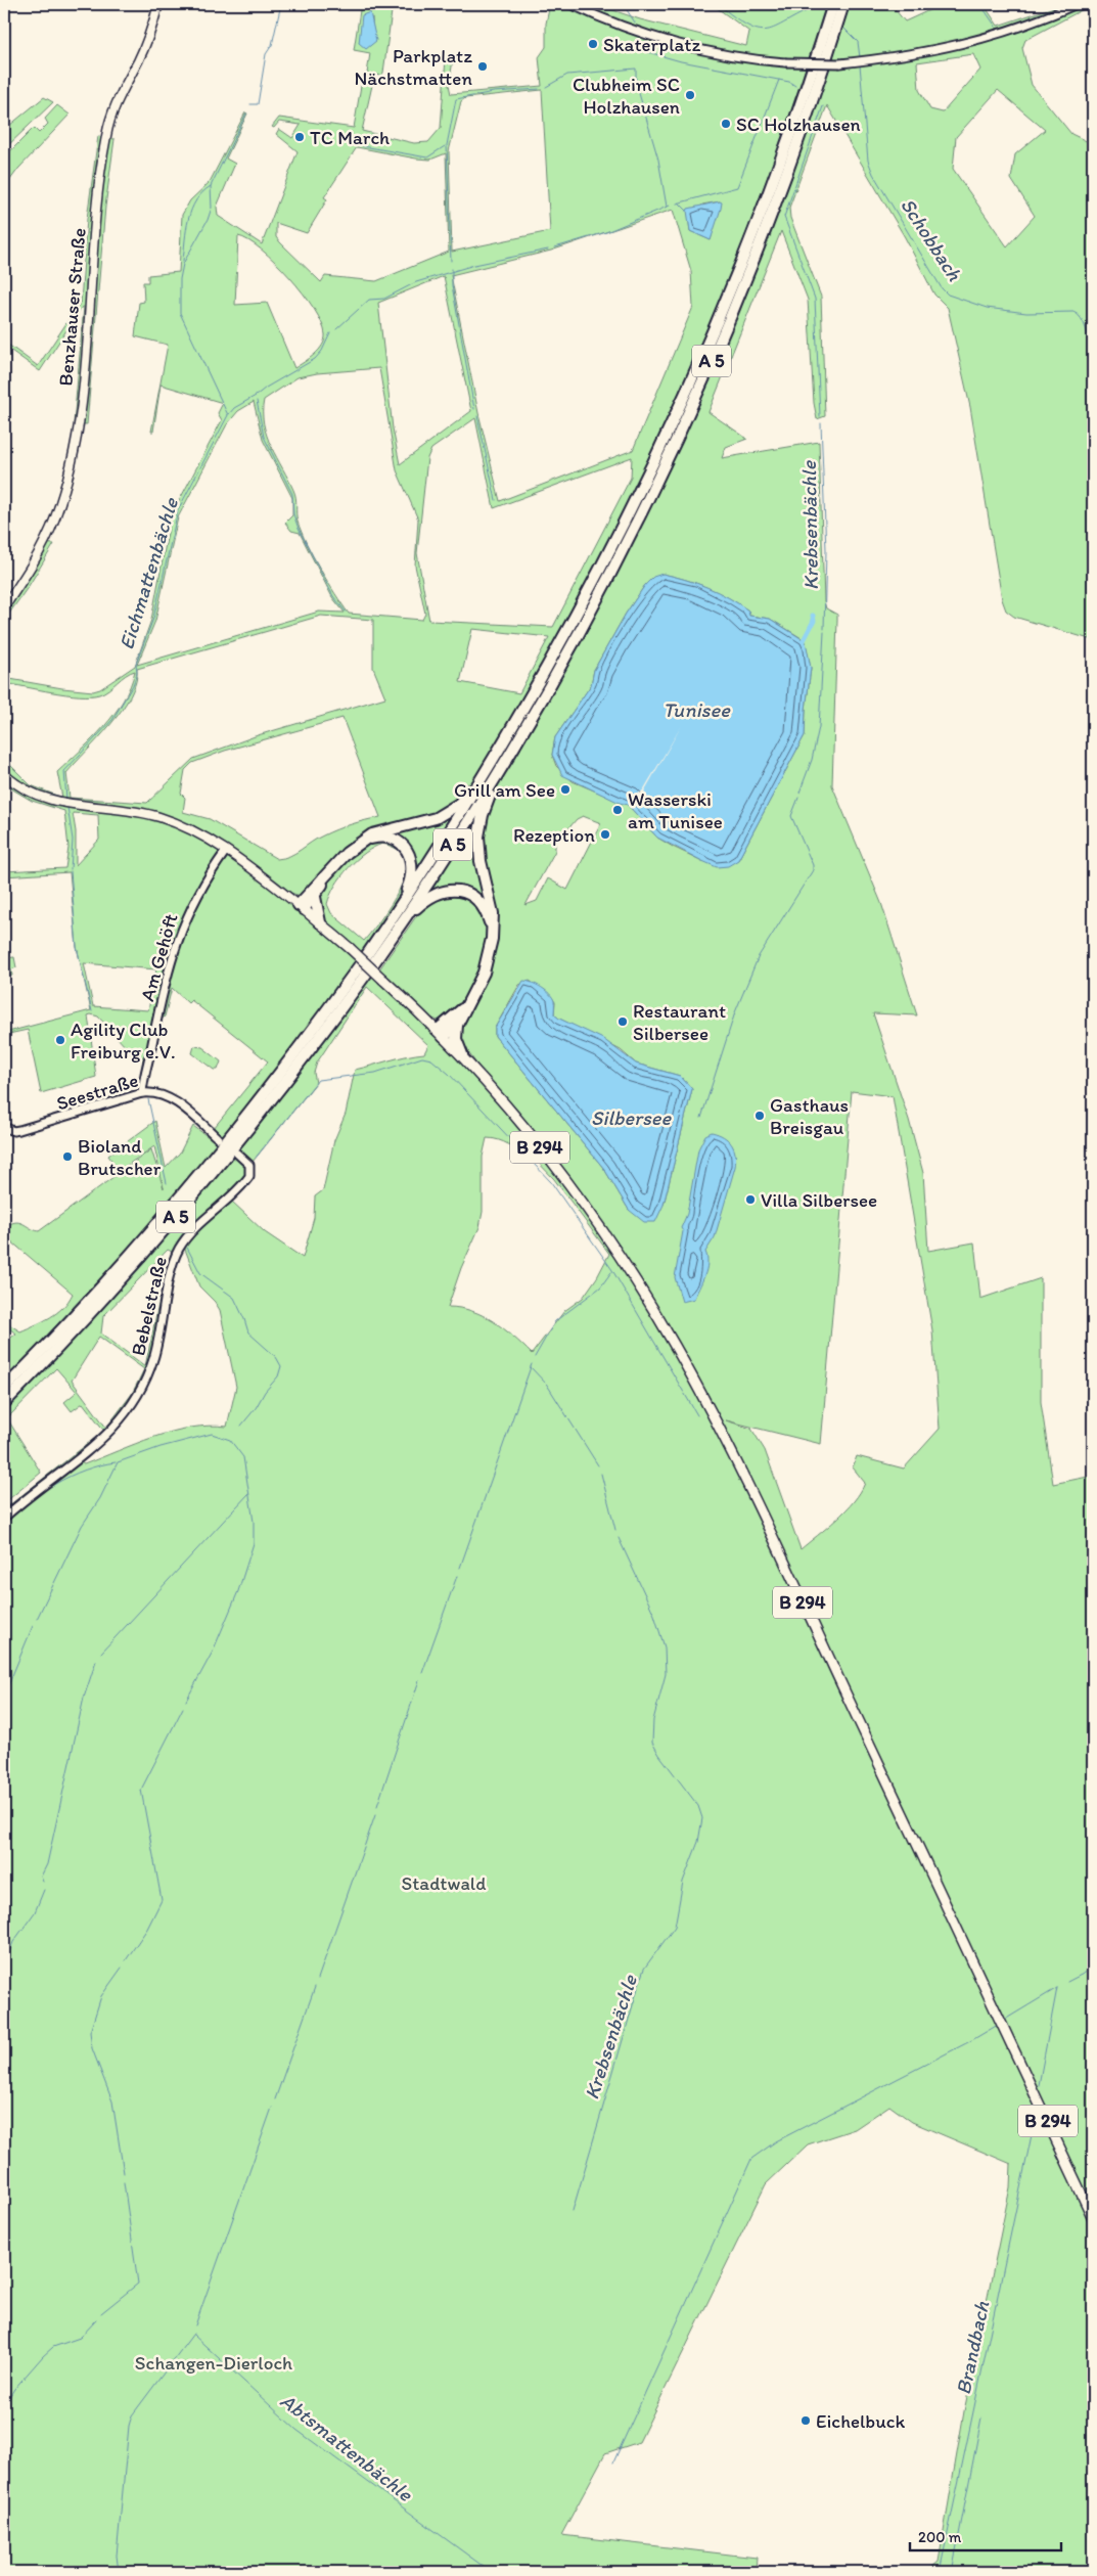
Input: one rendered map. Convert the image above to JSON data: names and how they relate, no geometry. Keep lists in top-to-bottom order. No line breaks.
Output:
{"streets":{"highway":["A 5"],"main road":["Benzhauser Straße","B 294"],"street":["Am Gehöft","Seestraße","Bebelstraße"]},"crossings":[["Am Gehöft","Seestraße"]],"water":["Schobbach","Krebsenbächle","Eichmattenbächle","Tunisee","Silbersee","Brandbach","Abtsmattenbächle"],"parks":["Stadtwald","Schangen-Dierloch"],"places":["Skaterplatz","Parkplatz Nächstmatten","Clubheim SC Holzhausen","SC Holzhausen","TC March","Grill am See","Wasserski am Tunisee","Rezeption","Restaurant Silbersee","Agility Club Freiburg e.V.","Gasthaus Breisgau","Bioland Brutscher","Villa Silbersee","Eichelbuck"],"scale_bar":"200 m"}
